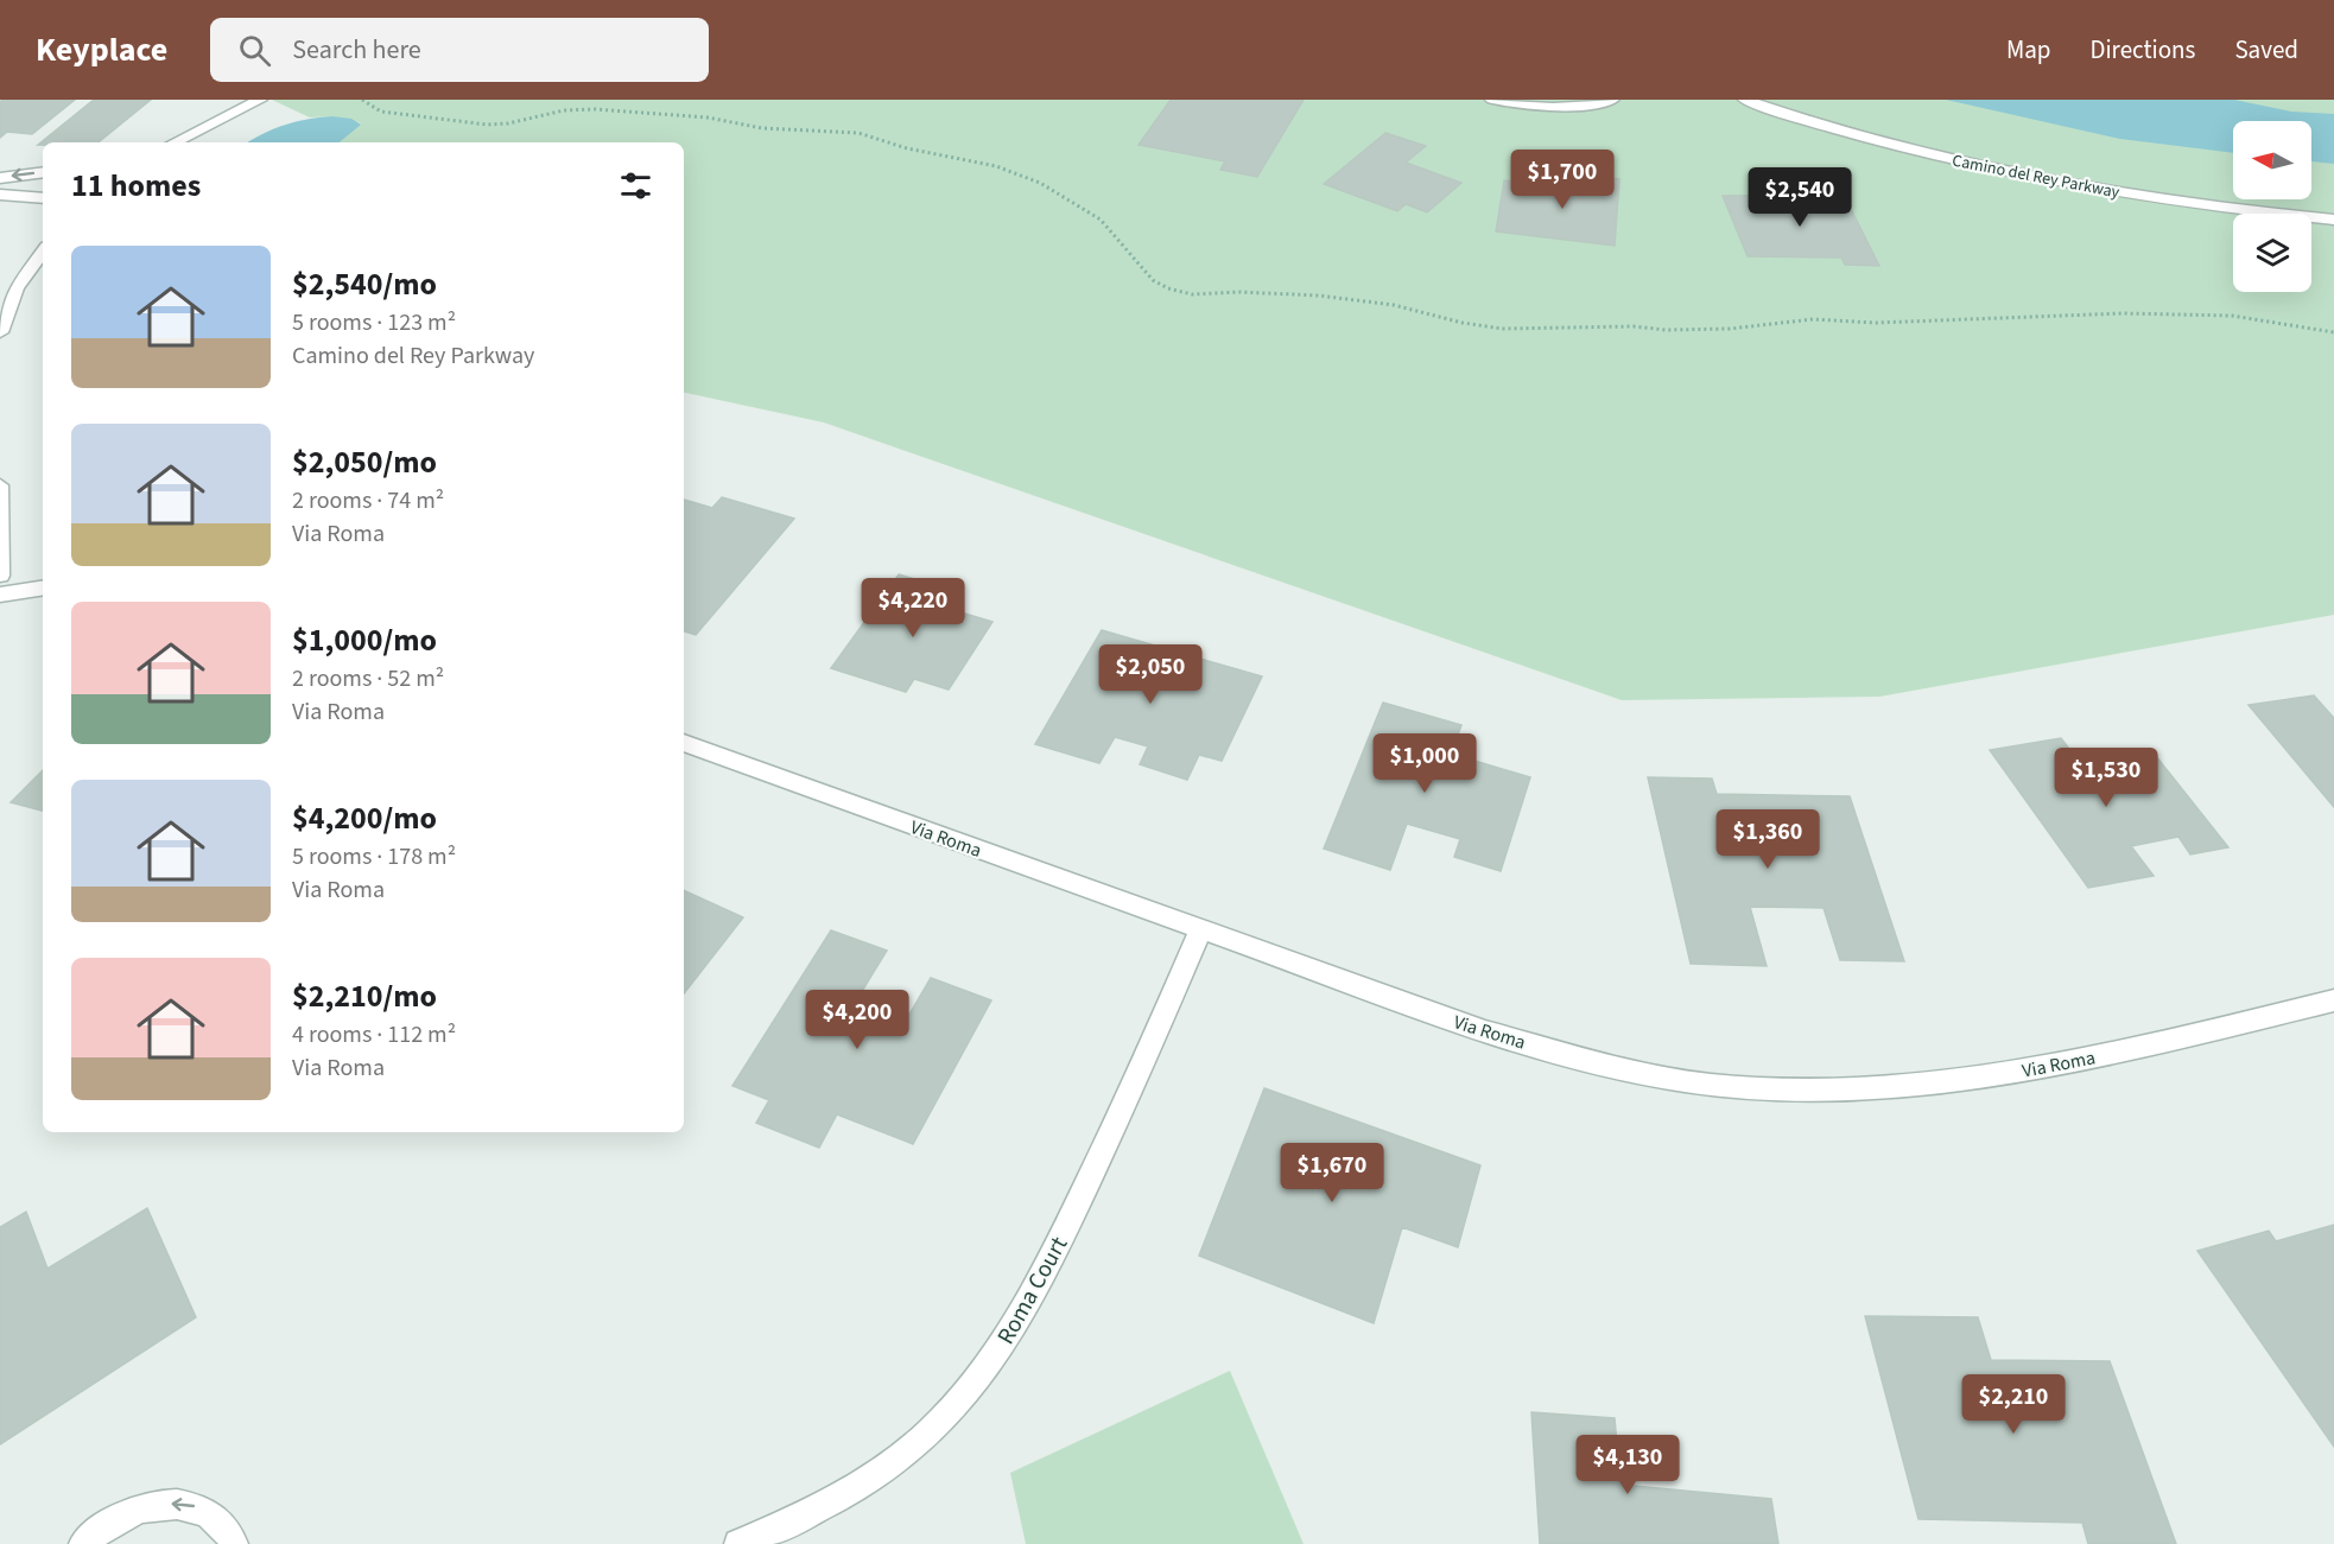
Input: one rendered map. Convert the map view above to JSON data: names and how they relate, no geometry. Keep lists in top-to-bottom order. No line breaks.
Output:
{"streets":{"street":["Camino del Rey Parkway","Via Roma","Roma Court"]},"crossings":[["Via Roma","Roma Court"]],"north":"left","page":{"header":"Keyplace","search":"Search here","nav":["Map","Directions","Saved"],"heading":"11 homes","price":["$1,700","$2,540","$4,220","$2,050","$1,000","$1,530","$1,360","$4,200","$1,670","$2,210","$4,130"],"list":[{"name":"$2,540/mo","note":"5 rooms · 123 m² · Camino del Rey Parkway"},{"name":"$2,050/mo","note":"2 rooms · 74 m² · Via Roma"},{"name":"$1,000/mo","note":"2 rooms · 52 m² · Via Roma"},{"name":"$4,200/mo","note":"5 rooms · 178 m² · Via Roma"},{"name":"$2,210/mo","note":"4 rooms · 112 m² · Via Roma"}]}}
